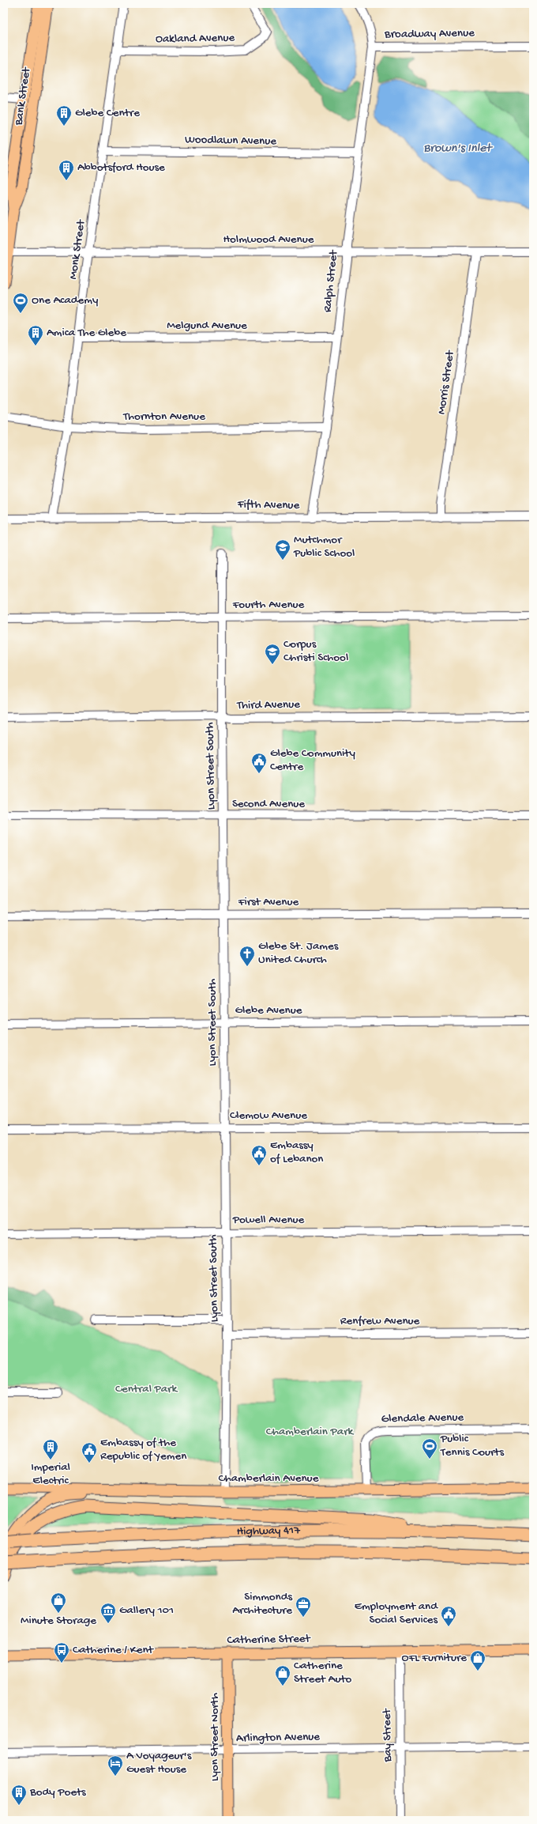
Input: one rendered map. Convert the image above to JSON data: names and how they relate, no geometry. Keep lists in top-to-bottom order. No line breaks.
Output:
{"streets":{"highway":["Highway 417"],"main road":["Bank Street","Chamberlain Avenue","Catherine Street","Lyon Street North"],"street":["Broadway Avenue","Oakland Avenue","Woodlawn Avenue","Holmwood Avenue","Monk Street","Ralph Street","Melgund Avenue","Morris Street","Thornton Avenue","Fifth Avenue","Fourth Avenue","Third Avenue","Lyon Street South","Second Avenue","First Avenue","Glebe Avenue","Clemow Avenue","Powell Avenue","Renfrew Avenue","Glendale Avenue","Bay Street","Arlington Avenue"]},"crossings":[["Broadway Avenue","Ralph Street"],["Oakland Avenue","Monk Street"],["Bank Street","Holmwood Avenue"],["Woodlawn Avenue","Monk Street"],["Woodlawn Avenue","Ralph Street"],["Holmwood Avenue","Monk Street"],["Holmwood Avenue","Ralph Street"],["Holmwood Avenue","Morris Street"],["Monk Street","Melgund Avenue"],["Monk Street","Thornton Avenue"],["Monk Street","Fifth Avenue"],["Ralph Street","Melgund Avenue"],["Ralph Street","Thornton Avenue"],["Ralph Street","Fifth Avenue"],["Morris Street","Fifth Avenue"],["Fourth Avenue","Lyon Street South"],["Third Avenue","Lyon Street South"],["Lyon Street South","Second Avenue"],["Lyon Street South","First Avenue"],["Lyon Street South","Glebe Avenue"],["Lyon Street South","Clemow Avenue"],["Lyon Street South","Powell Avenue"],["Lyon Street South","Renfrew Avenue"],["Lyon Street South","Chamberlain Avenue"],["Glendale Avenue","Chamberlain Avenue"],["Catherine Street","Bay Street"],["Catherine Street","Lyon Street North"],["Bay Street","Arlington Avenue"],["Lyon Street North","Arlington Avenue"]],"water":["Brown's Inlet"],"parks":["Central Park","Chamberlain Park"],"places":{"building":["Glebe Centre","Abbotsford House","Amica The Glebe","Imperial Electric","Body Poets"],"sports":["One Academy","Public Tennis Courts"],"school or university":["Mutchmor Public School","Corpus Christi School"],"public building":["Glebe Community Centre","Embassy of Lebanon","Embassy of the Republic of Yemen","Employment and Social Services"],"church":["Glebe St. James United Church"],"shop":["Minute Storage","OFL Furniture","Catherine Street Auto"],"office":["Simmonds Architecture"],"museum":["Gallery 101"],"bus stop":["Catherine / Kent"],"hotel":["A Voyageur's Guest House"]}}
